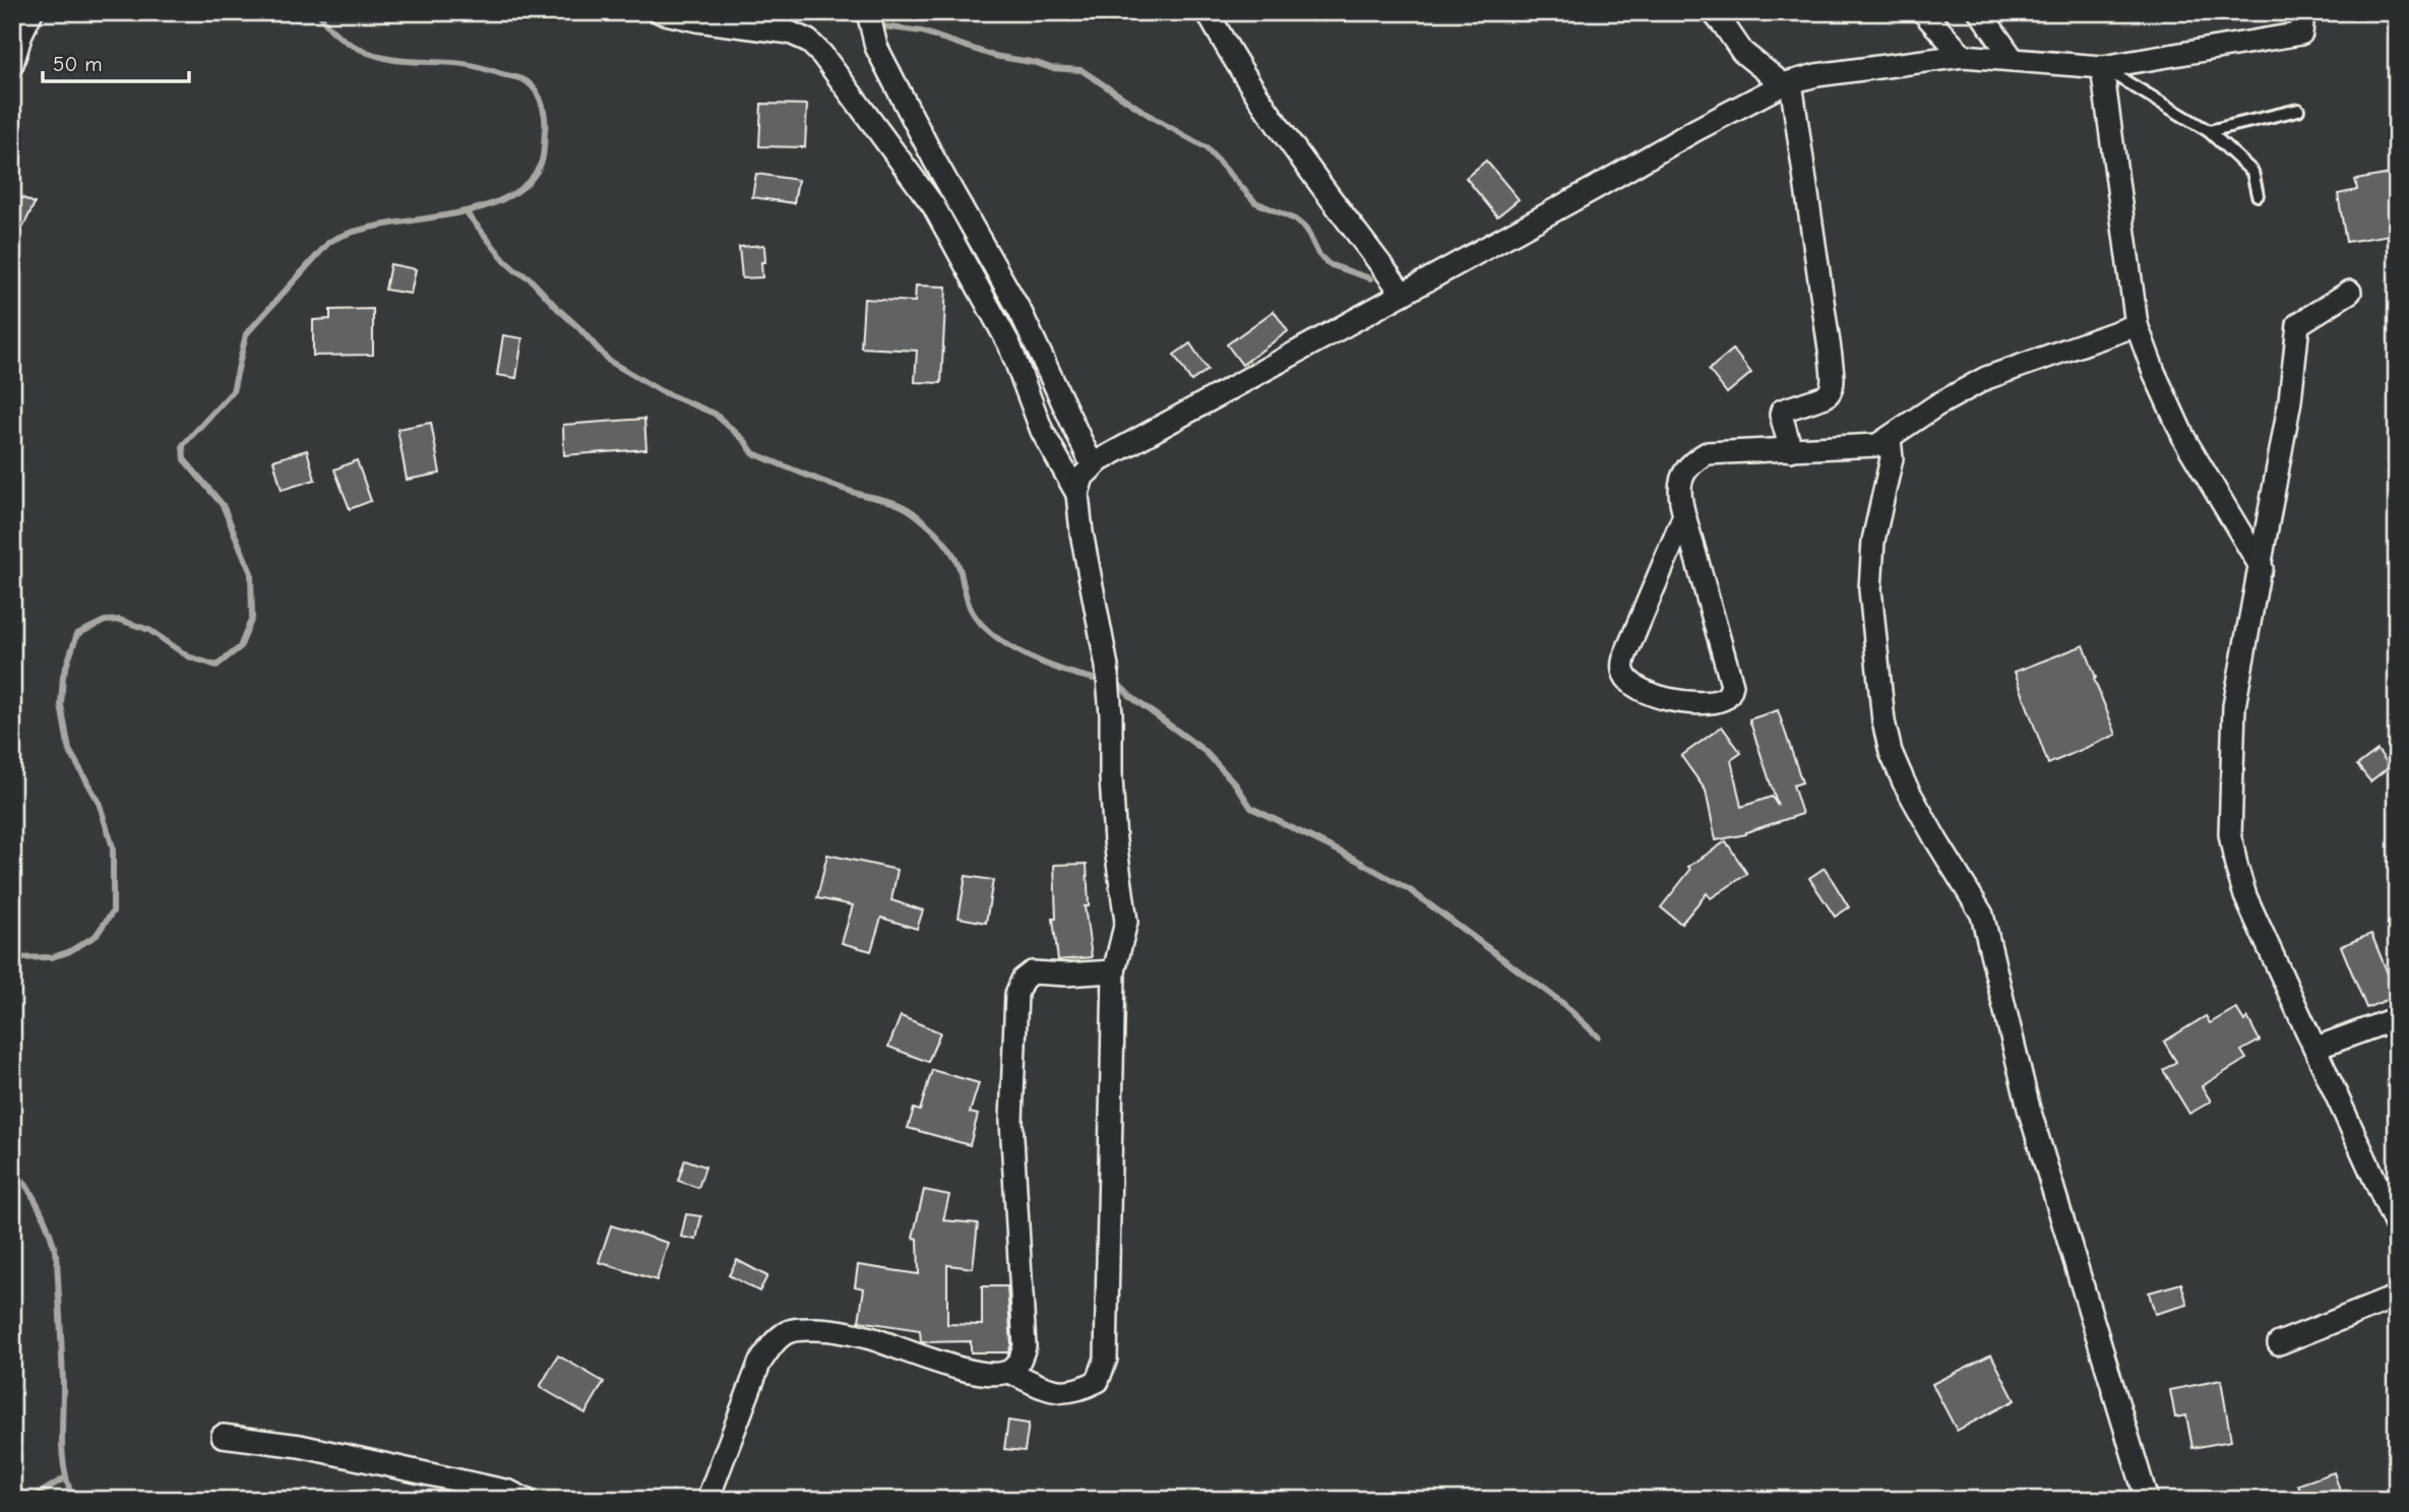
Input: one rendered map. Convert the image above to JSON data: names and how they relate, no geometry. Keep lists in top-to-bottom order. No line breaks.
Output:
{"scale_bar":"50 m"}
